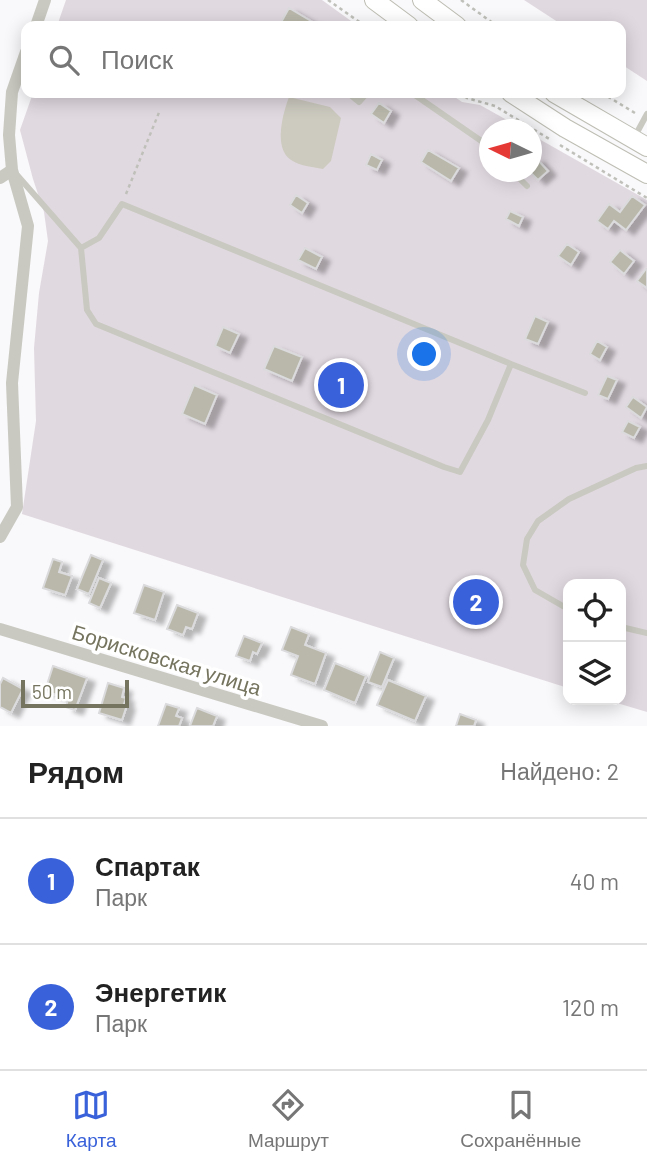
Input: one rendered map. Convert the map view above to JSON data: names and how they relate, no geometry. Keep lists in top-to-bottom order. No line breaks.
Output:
{"streets":{"street":["Борисковская улица"]},"scale_bar":"50 m","north":"left","page":{"search":"Поиск","pins":["1","2"],"scale":"50 m","heading":["Рядом","Найдено: 2"],"list":[{"mark":"1","name":"Спартак","note":"Парк","value":"40 m"},{"mark":"2","name":"Энергетик","note":"Парк","value":"120 m"}],"nav":["Карта","Маршрут","Сохранённые"]}}
